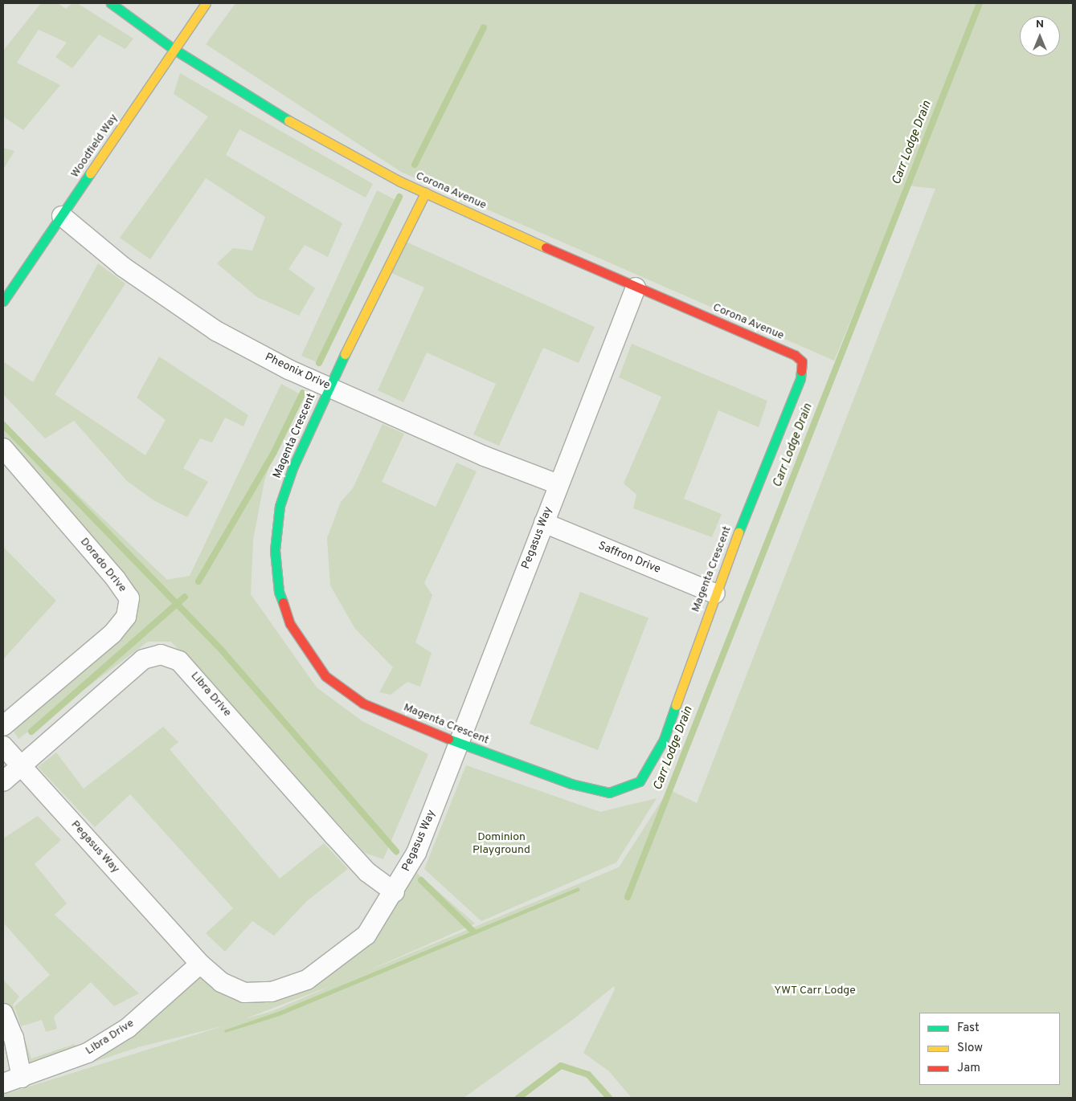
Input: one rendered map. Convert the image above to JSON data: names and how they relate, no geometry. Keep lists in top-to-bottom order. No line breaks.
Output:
{"streets":{"street":["Woodfield Way","Corona Avenue","Pheonix Drive","Magenta Crescent","Pegasus Way","Saffron Drive","Dorado Drive","Libra Drive"]},"crossings":[["Woodfield Way","Corona Avenue"],["Woodfield Way","Pheonix Drive"],["Corona Avenue","Magenta Crescent"],["Corona Avenue","Pegasus Way"],["Pheonix Drive","Magenta Crescent"],["Pheonix Drive","Pegasus Way"],["Magenta Crescent","Pegasus Way"],["Magenta Crescent","Saffron Drive"],["Pegasus Way","Saffron Drive"],["Pegasus Way","Libra Drive"]],"water":["Carr Lodge Drain"],"parks":["Dominion Playground","YWT Carr Lodge"],"legend":["Fast","Slow","Jam"],"north":"top"}
